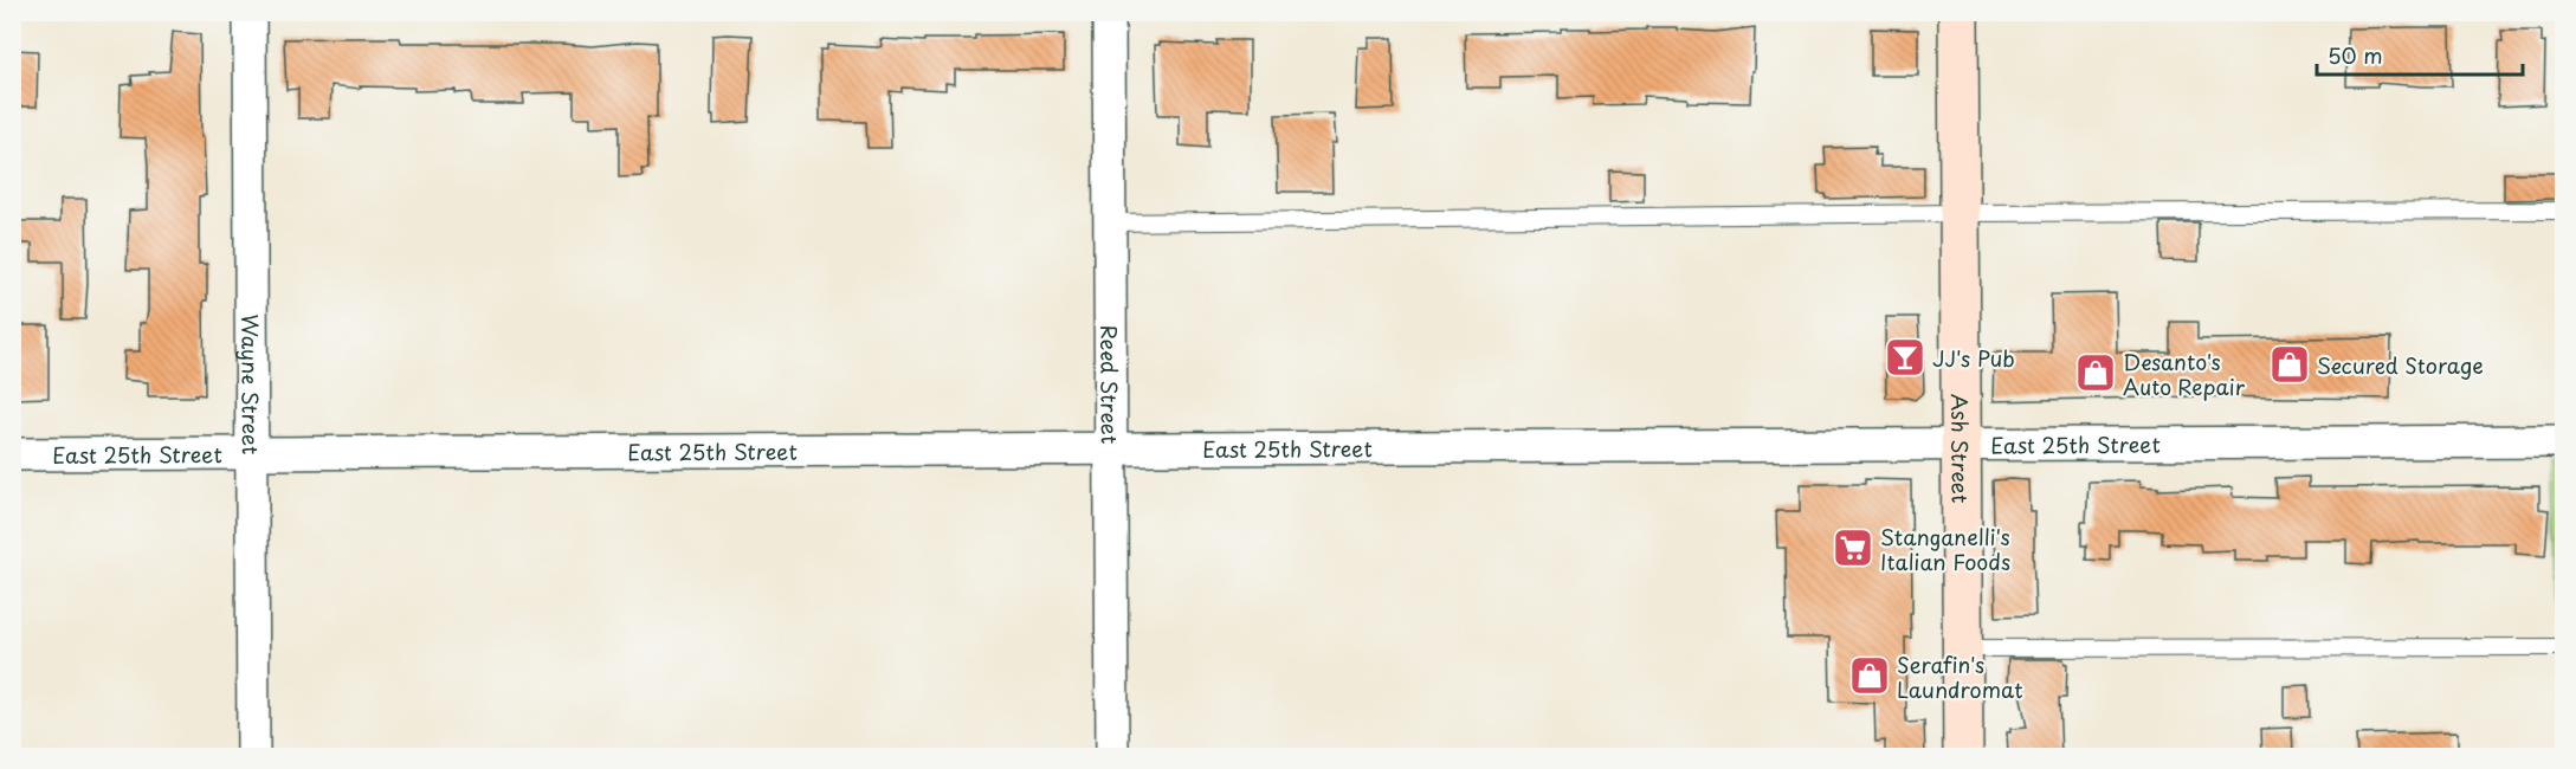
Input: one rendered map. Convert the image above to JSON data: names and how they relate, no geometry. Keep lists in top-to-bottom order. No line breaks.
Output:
{"streets":{"street":["Wayne Street","Reed Street","East 25th Street","Ash Street"]},"crossings":[["Wayne Street","East 25th Street"],["Reed Street","East 25th Street"],["East 25th Street","Ash Street"]],"places":{"bar":["JJ's Pub"],"shop":["Secured Storage","Desanto's Auto Repair","Serafin's Laundromat"],"supermarket":["Stanganelli's Italian Foods"]},"scale_bar":"50 m"}
